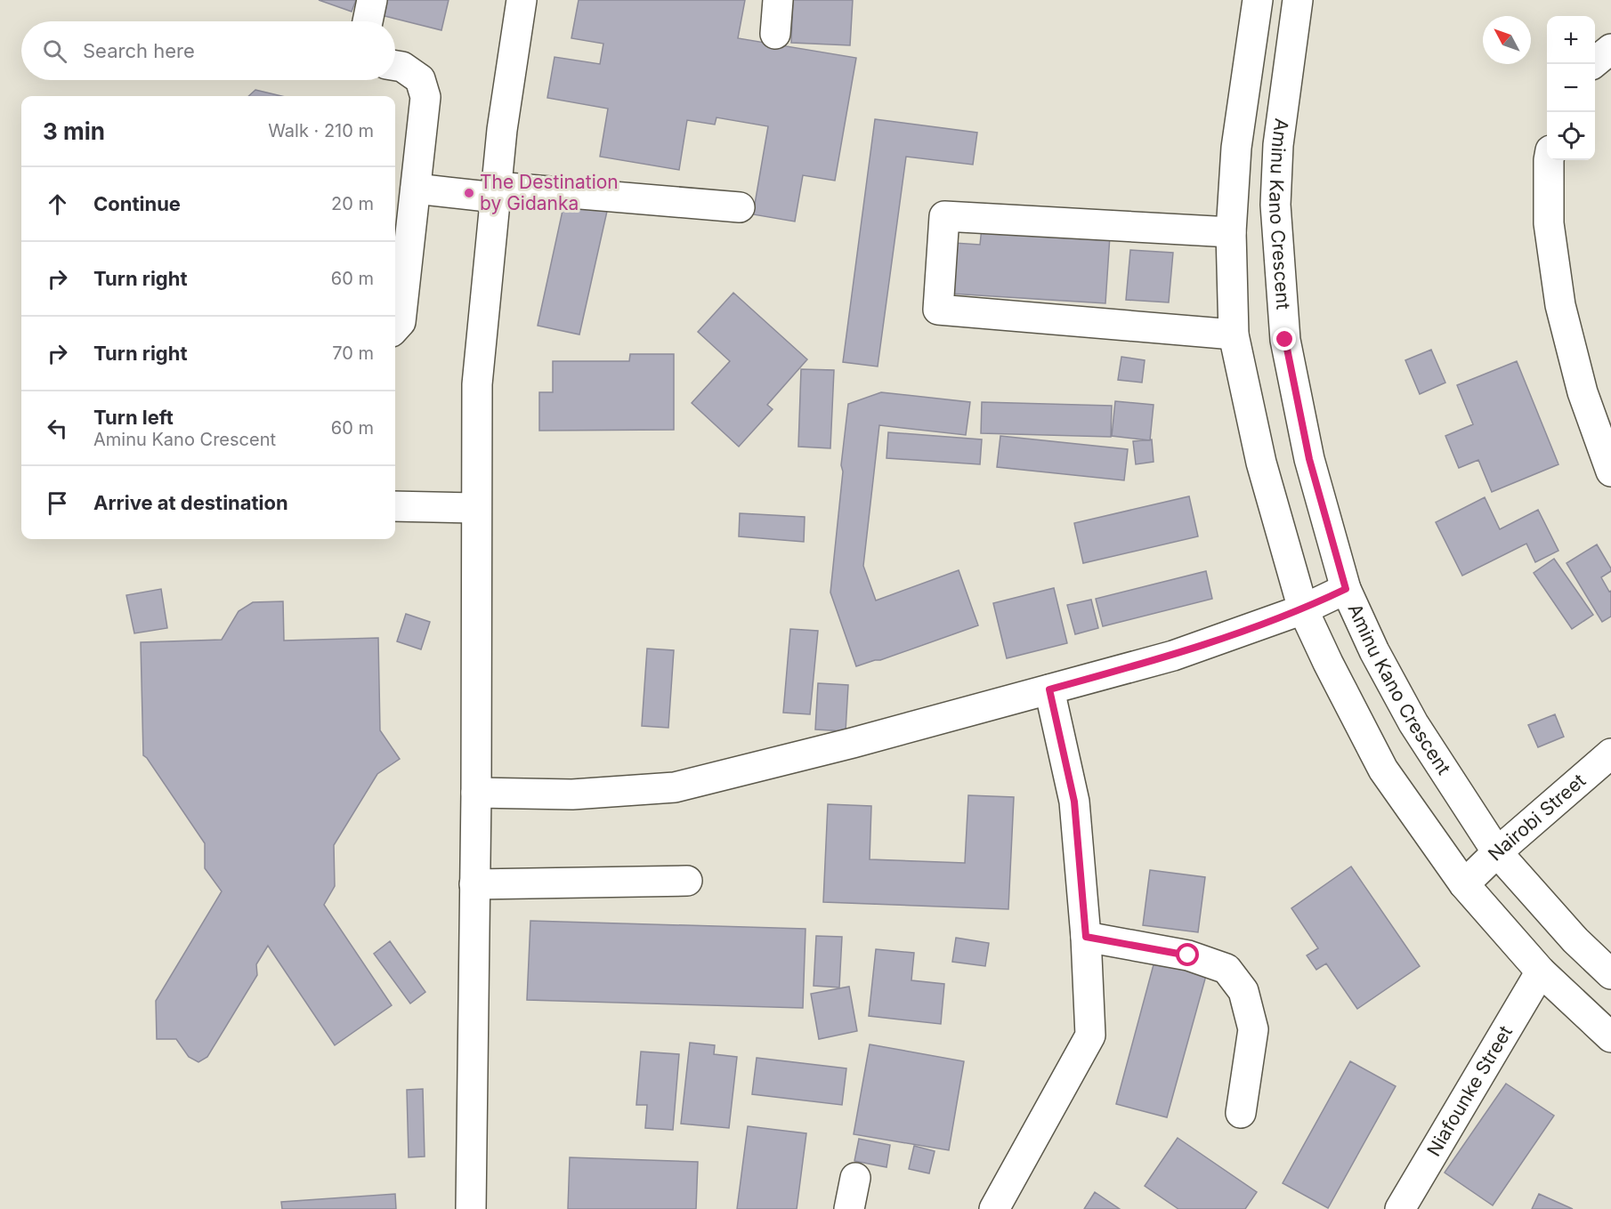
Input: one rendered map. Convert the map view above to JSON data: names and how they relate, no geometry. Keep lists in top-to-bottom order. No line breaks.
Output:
{"streets":{"street":["Aminu Kano Crescent","Nairobi Street","Niafounke Street"]},"crossings":[["Aminu Kano Crescent","Nairobi Street"]],"places":["The Destination by Gidanka"],"north":"top left","page":{"map_buttons":["+","−"],"search":"Search here","heading":["3 min","Walk · 210 m"],"list":[["Continue","20 m"],["Turn right","60 m"],["Turn right","70 m"],["Turn left","Aminu Kano Crescent","60 m"],"Arrive at destination"]}}
